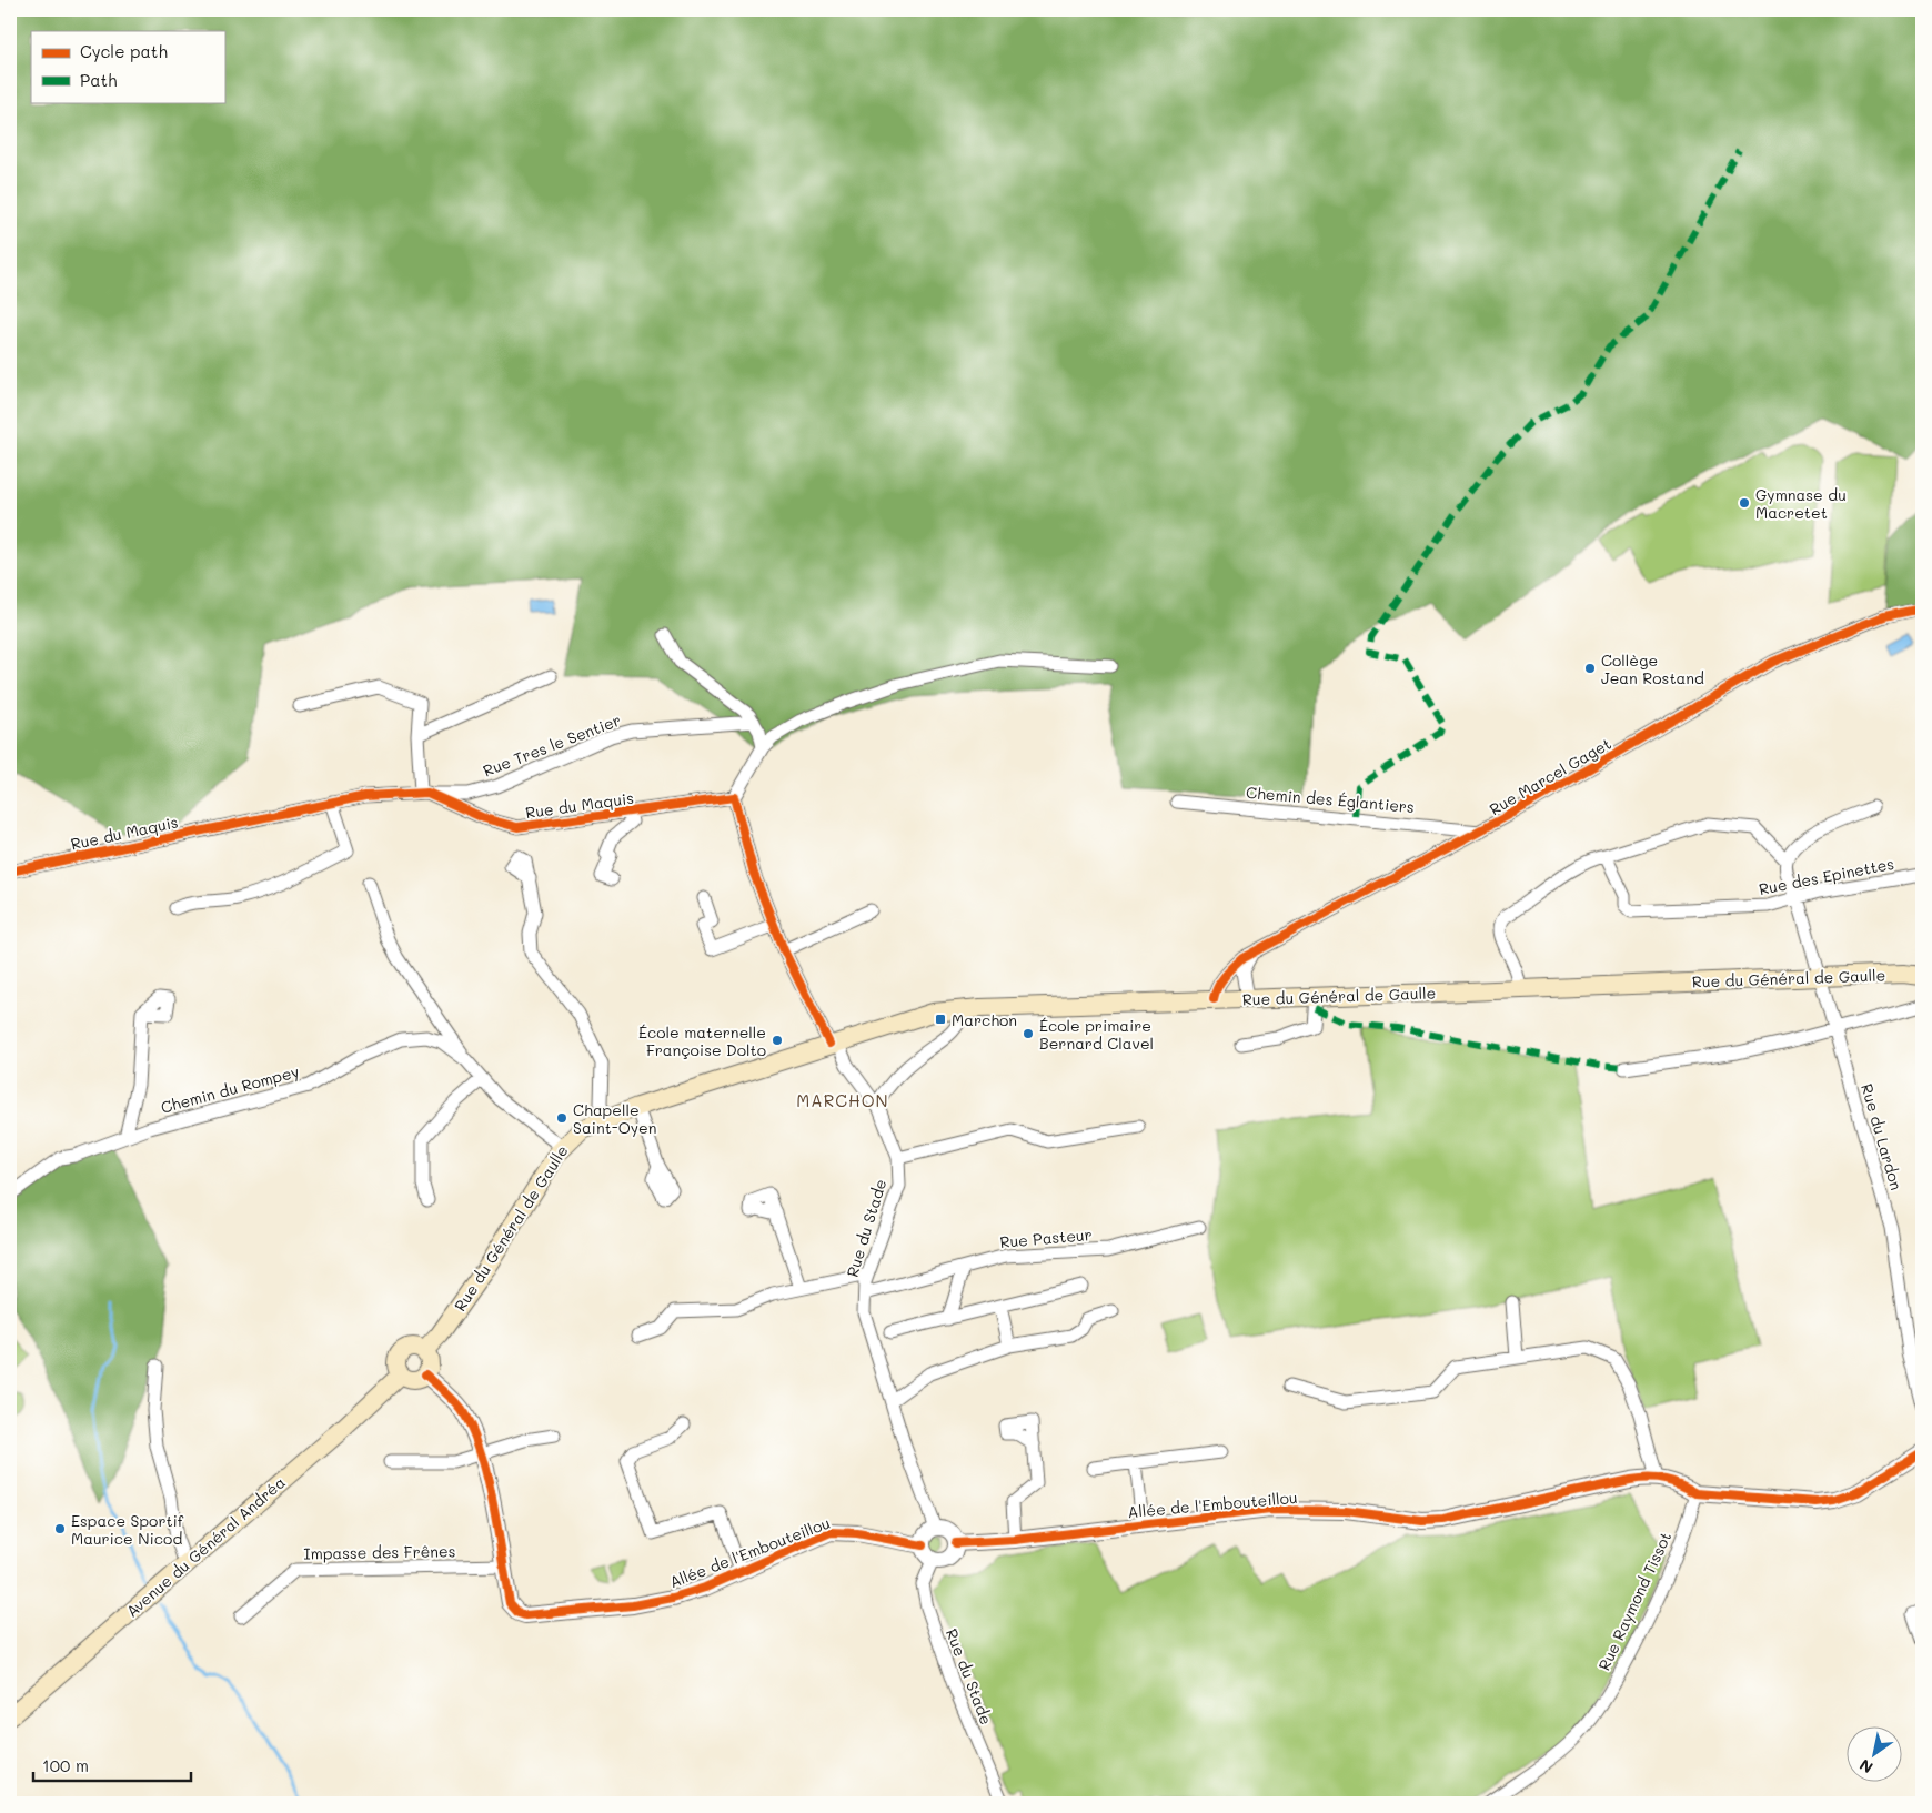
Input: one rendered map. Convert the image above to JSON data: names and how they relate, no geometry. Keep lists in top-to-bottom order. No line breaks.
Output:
{"streets":{"main road":["Rue du Général de Gaulle","Avenue du Général Andréa"],"street":["Rue Tres le Sentier","Rue Marcel Gaget","Chemin des Églantiers","Rue du Maquis","Rue des Epinettes","Chemin du Rompey","Rue du Lardon","Rue du Stade","Rue Pasteur","Allée de l'Embouteillou","Impasse des Frênes","Rue Raymond Tissot"]},"crossings":[["Rue Tres le Sentier","Rue du Maquis"],["Rue Marcel Gaget","Chemin des Églantiers"],["Rue Marcel Gaget","Rue du Général de Gaulle"],["Rue des Epinettes","Rue du Lardon"],["Rue du Général de Gaulle","Chemin du Rompey"],["Rue du Général de Gaulle","Rue du Lardon"],["Rue du Général de Gaulle","Rue du Stade"],["Rue du Général de Gaulle","Allée de l'Embouteillou"],["Rue du Général de Gaulle","Avenue du Général Andréa"],["Rue du Stade","Rue Pasteur"],["Rue du Stade","Allée de l'Embouteillou"],["Allée de l'Embouteillou","Avenue du Général Andréa"],["Allée de l'Embouteillou","Impasse des Frênes"],["Allée de l'Embouteillou","Rue Raymond Tissot"]],"districts":["MARCHON"],"places":{"other":["Gymnase du Macretet","Collège Jean Rostand","École primaire Bernard Clavel","École maternelle Françoise Dolto","Chapelle Saint-Oyen","Espace Sportif Maurice Nicod"],"transit":["Marchon"]},"legend":["Cycle path","Path"],"scale_bar":"100 m","north":"bottom left"}
